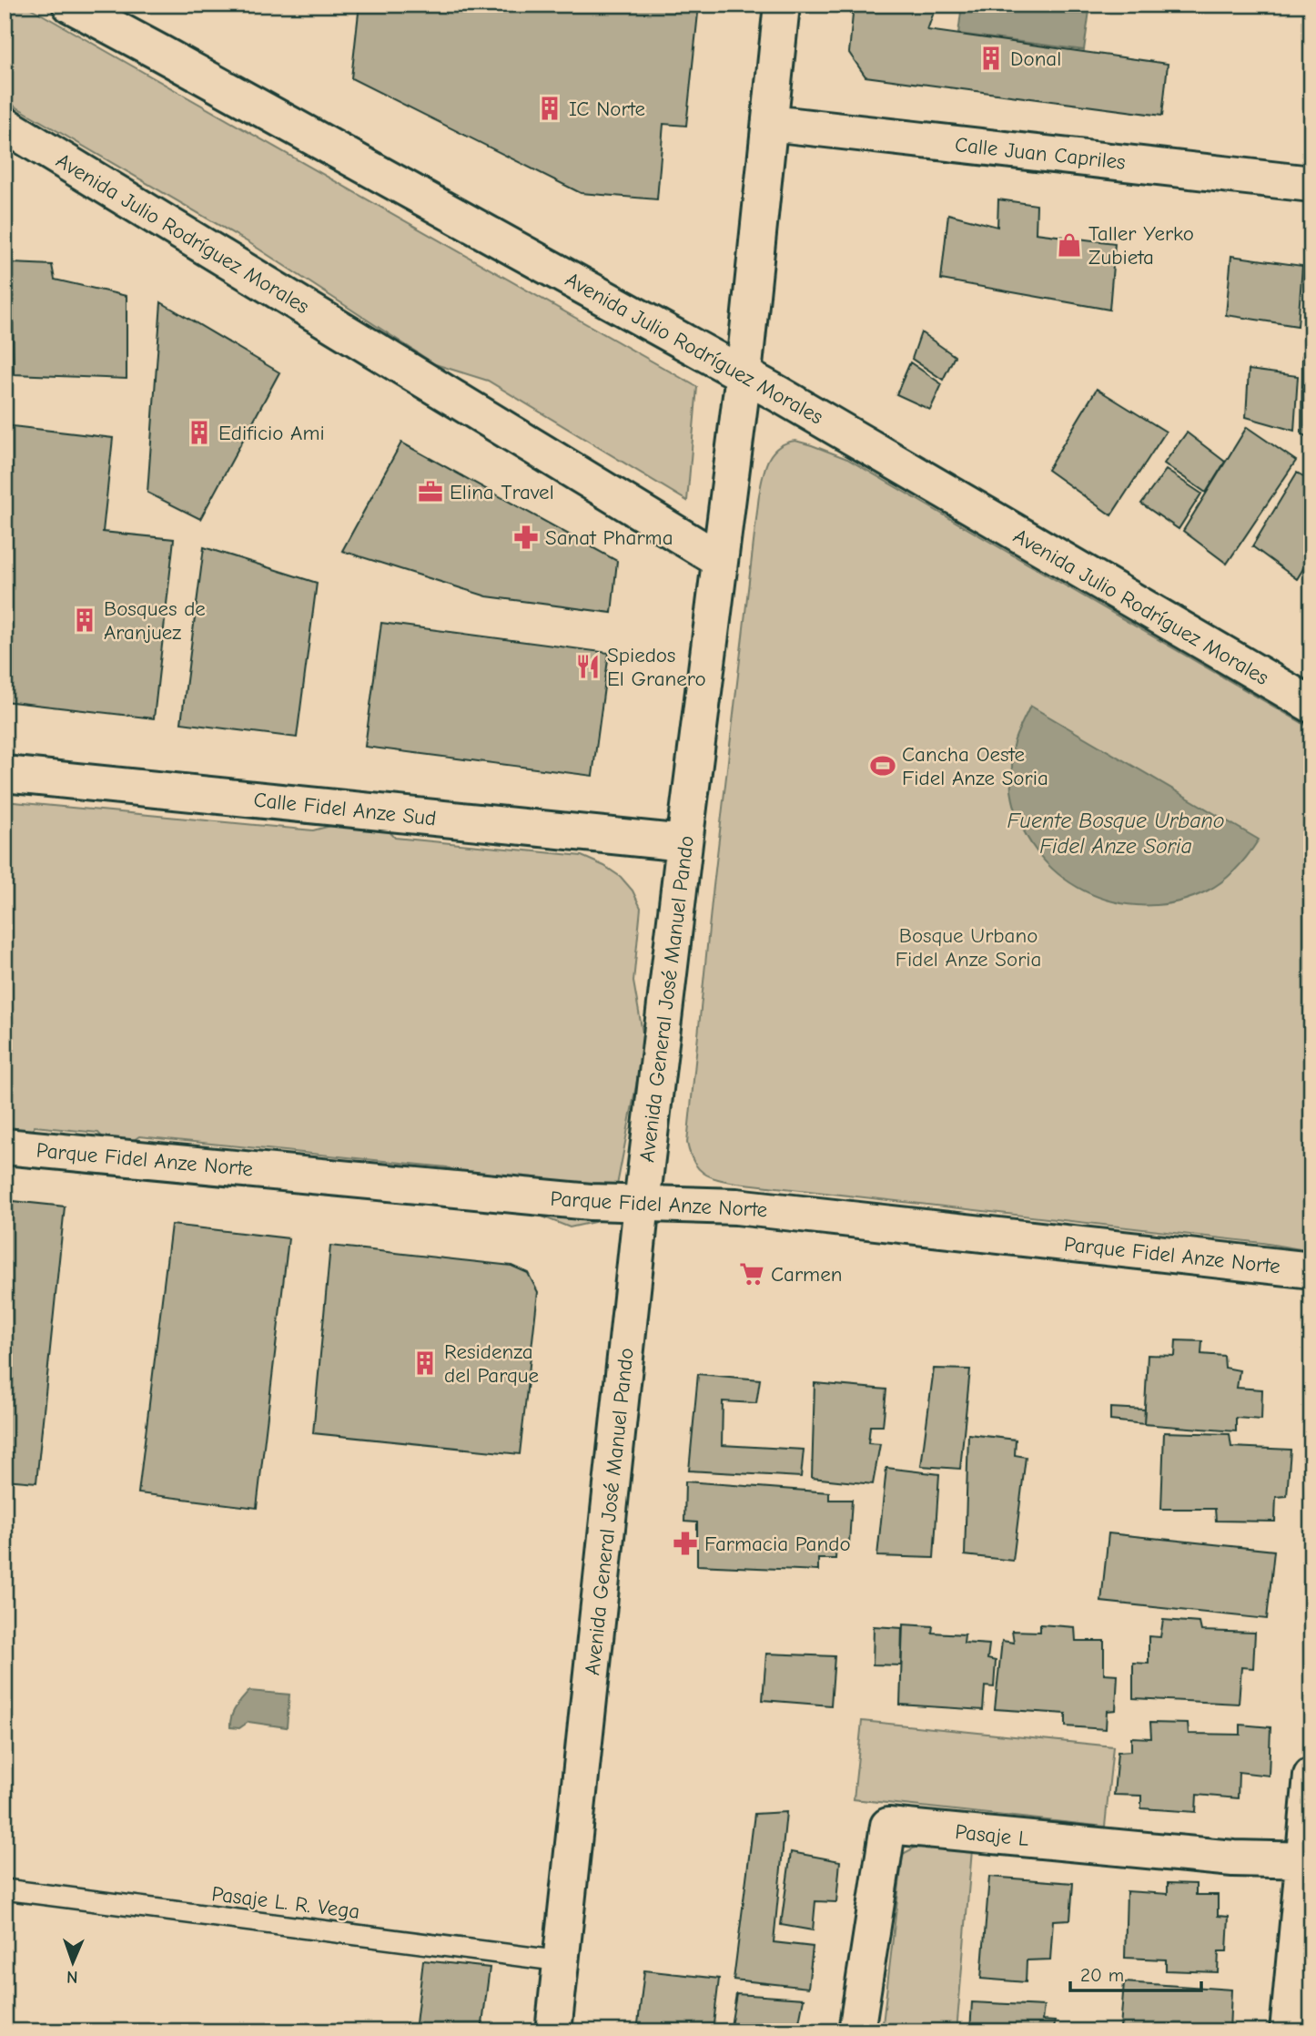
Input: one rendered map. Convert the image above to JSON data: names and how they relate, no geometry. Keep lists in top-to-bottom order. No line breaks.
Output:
{"streets":{"street":["Calle Juan Capriles","Avenida Julio Rodríguez Morales","Calle Fidel Anze Sud","Avenida General José Manuel Pando","Parque Fidel Anze Norte","Pasaje L"],"lane":["Pasaje L. R. Vega"]},"crossings":[["Calle Juan Capriles","Avenida General José Manuel Pando"],["Avenida Julio Rodríguez Morales","Avenida General José Manuel Pando"],["Calle Fidel Anze Sud","Avenida General José Manuel Pando"],["Avenida General José Manuel Pando","Parque Fidel Anze Norte"],["Avenida General José Manuel Pando","Pasaje L. R. Vega"]],"water":["Fuente Bosque Urbano Fidel Anze Soria"],"parks":["Bosque Urbano Fidel Anze Soria"],"places":{"building":["Donal","IC Norte","Edificio Ami","Bosques de Aranjuez","Residenza del Parque"],"shop":["Taller Yerko Zubieta"],"office":["Elina Travel"],"pharmacy":["Sanat Pharma","Farmacia Pando"],"restaurant":["Spiedos El Granero"],"sports":["Cancha Oeste Fidel Anze Soria"],"supermarket":["Carmen"]},"scale_bar":"20 m","north":"bottom"}
